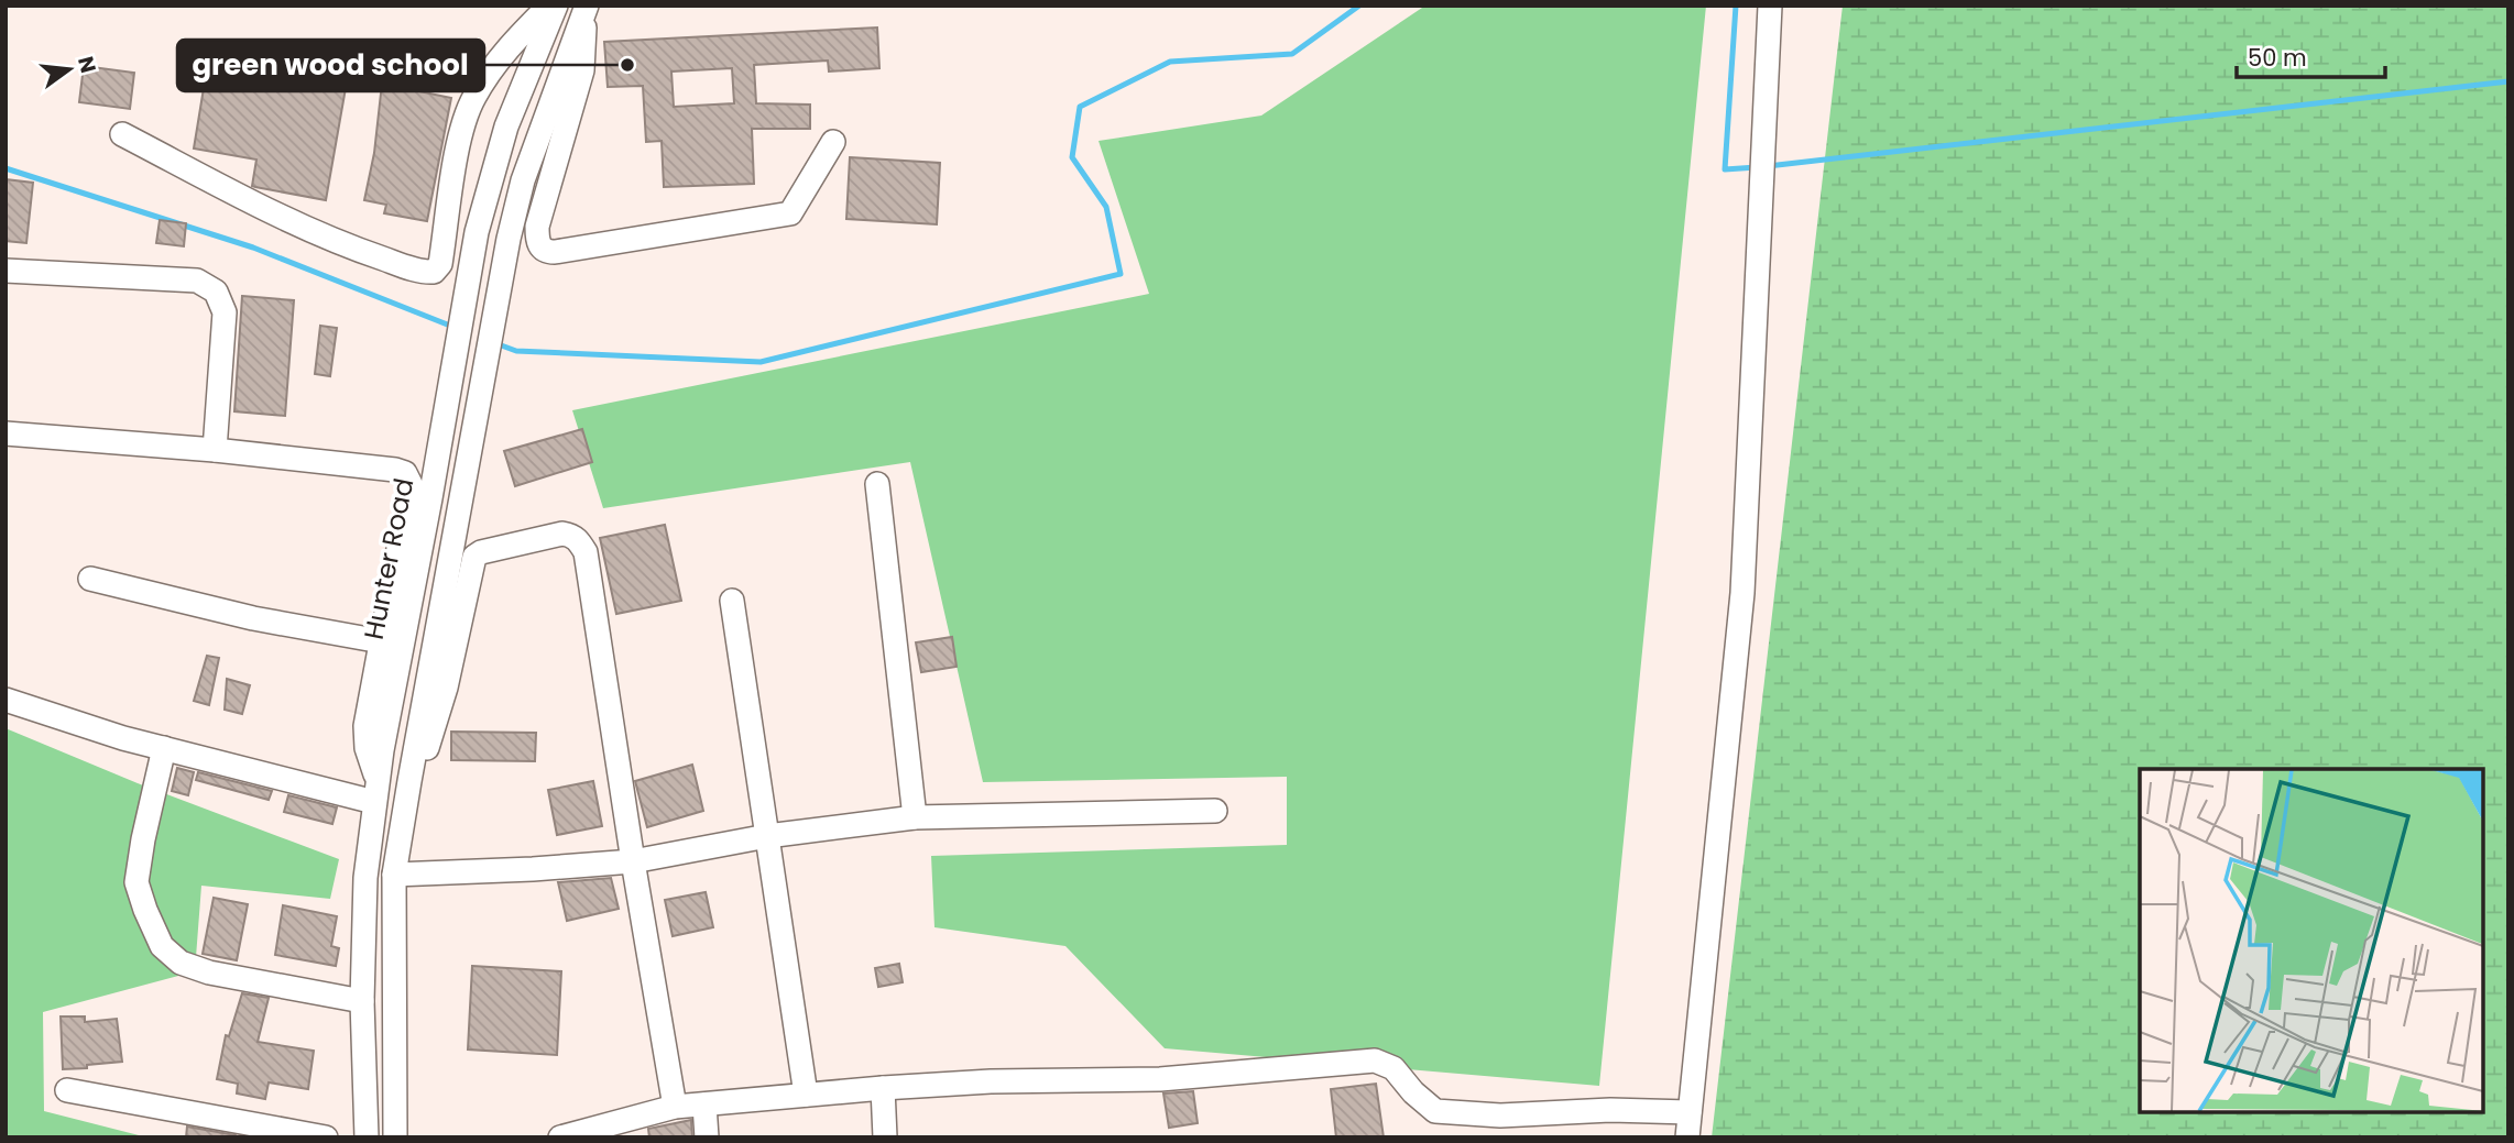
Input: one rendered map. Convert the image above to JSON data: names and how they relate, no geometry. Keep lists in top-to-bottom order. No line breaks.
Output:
{"streets":{"street":["Hunter Road"]},"places":["green wood school"],"scale_bar":"50 m","north":"right"}
